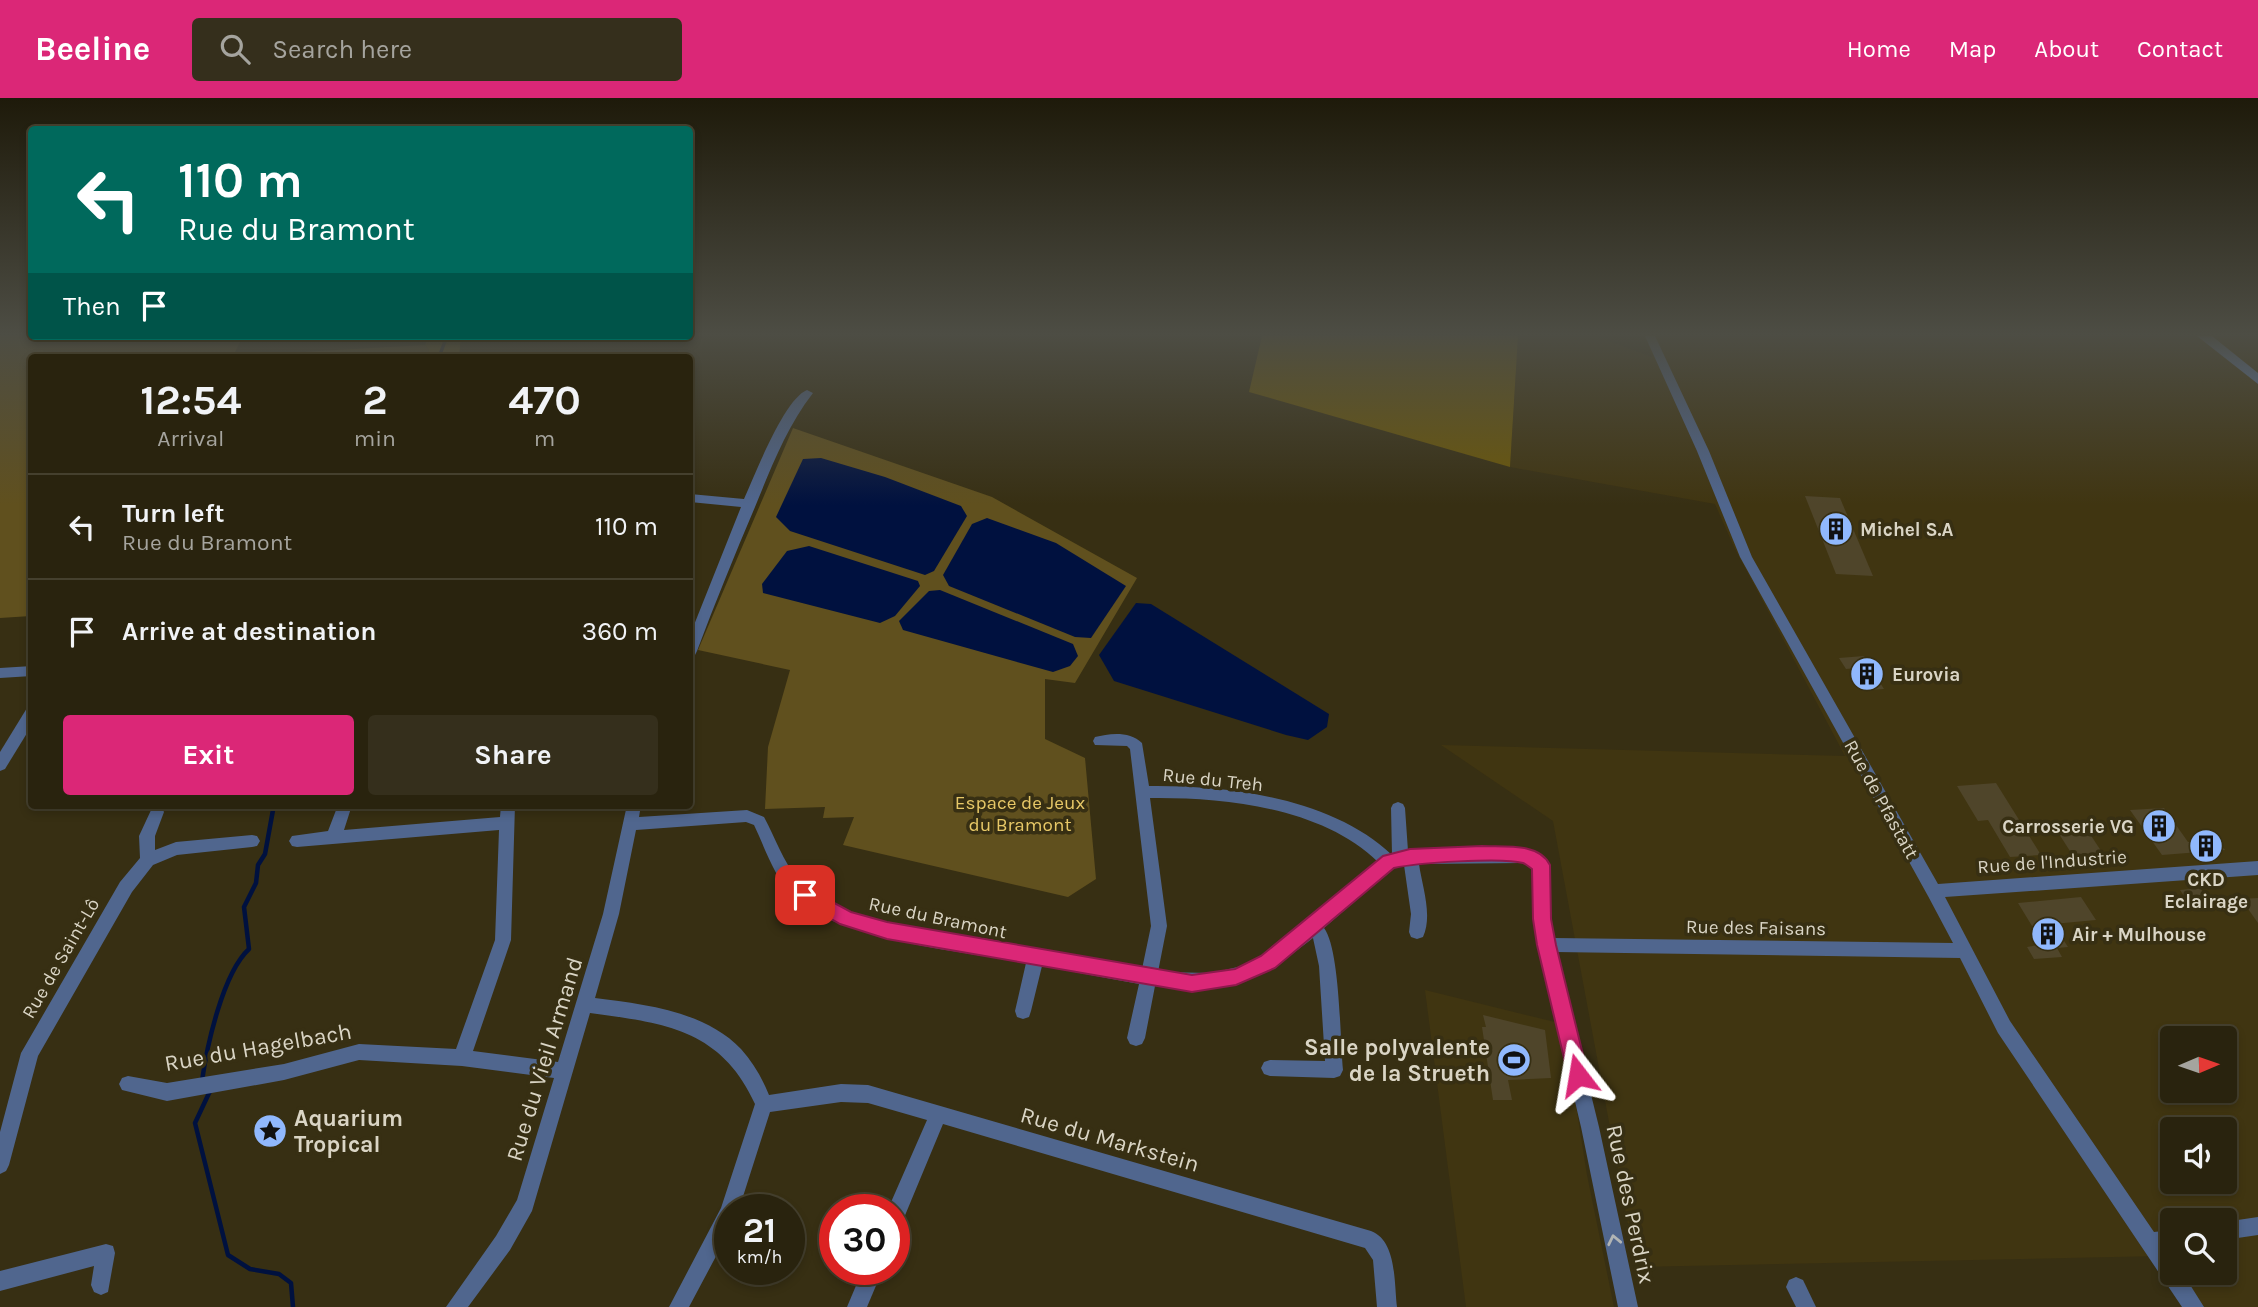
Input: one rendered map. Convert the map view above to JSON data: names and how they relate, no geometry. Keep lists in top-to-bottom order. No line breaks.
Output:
{"streets":{"street":["Rue du Treh","Rue de Pfastatt","Rue de l'Industrie","Rue du Bramont","Rue des Faisans","Rue de Saint-Lô","Rue du Hagelbach","Rue du Vieil Armand","Rue du Markstein","Rue des Perdrix"]},"crossings":[["Rue du Treh","Rue du Bramont"],["Rue du Treh","Rue des Perdrix"],["Rue de Pfastatt","Rue de l'Industrie"],["Rue de Pfastatt","Rue des Faisans"],["Rue du Bramont","Rue du Vieil Armand"],["Rue du Bramont","Rue des Perdrix"],["Rue des Faisans","Rue des Perdrix"],["Rue du Hagelbach","Rue du Vieil Armand"]],"one_way":["Rue des Perdrix"],"parks":["Espace de Jeux du Bramont"],"places":{"building":["Michel S.A","Eurovia","Carrosserie VG","CKD Eclairage","Air + Mulhouse"],"sports":["Salle polyvalente de la Strueth"],"place":["Aquarium Tropical"]},"north":"right","page":{"header":"Beeline","search":"Search here","nav":["Home","Map","About","Contact"],"turn":["110 m","Rue du Bramont"],"then":"Then","eta":["12:54","Arrival","2","min","470","m"],"list":[{"name":"Turn left","note":"Rue du Bramont","value":"110 m"},{"name":"Arrive at destination","value":"360 m"}],"buttons":["Exit","Share"],"speed":"21 km/h","limit":"30"}}
